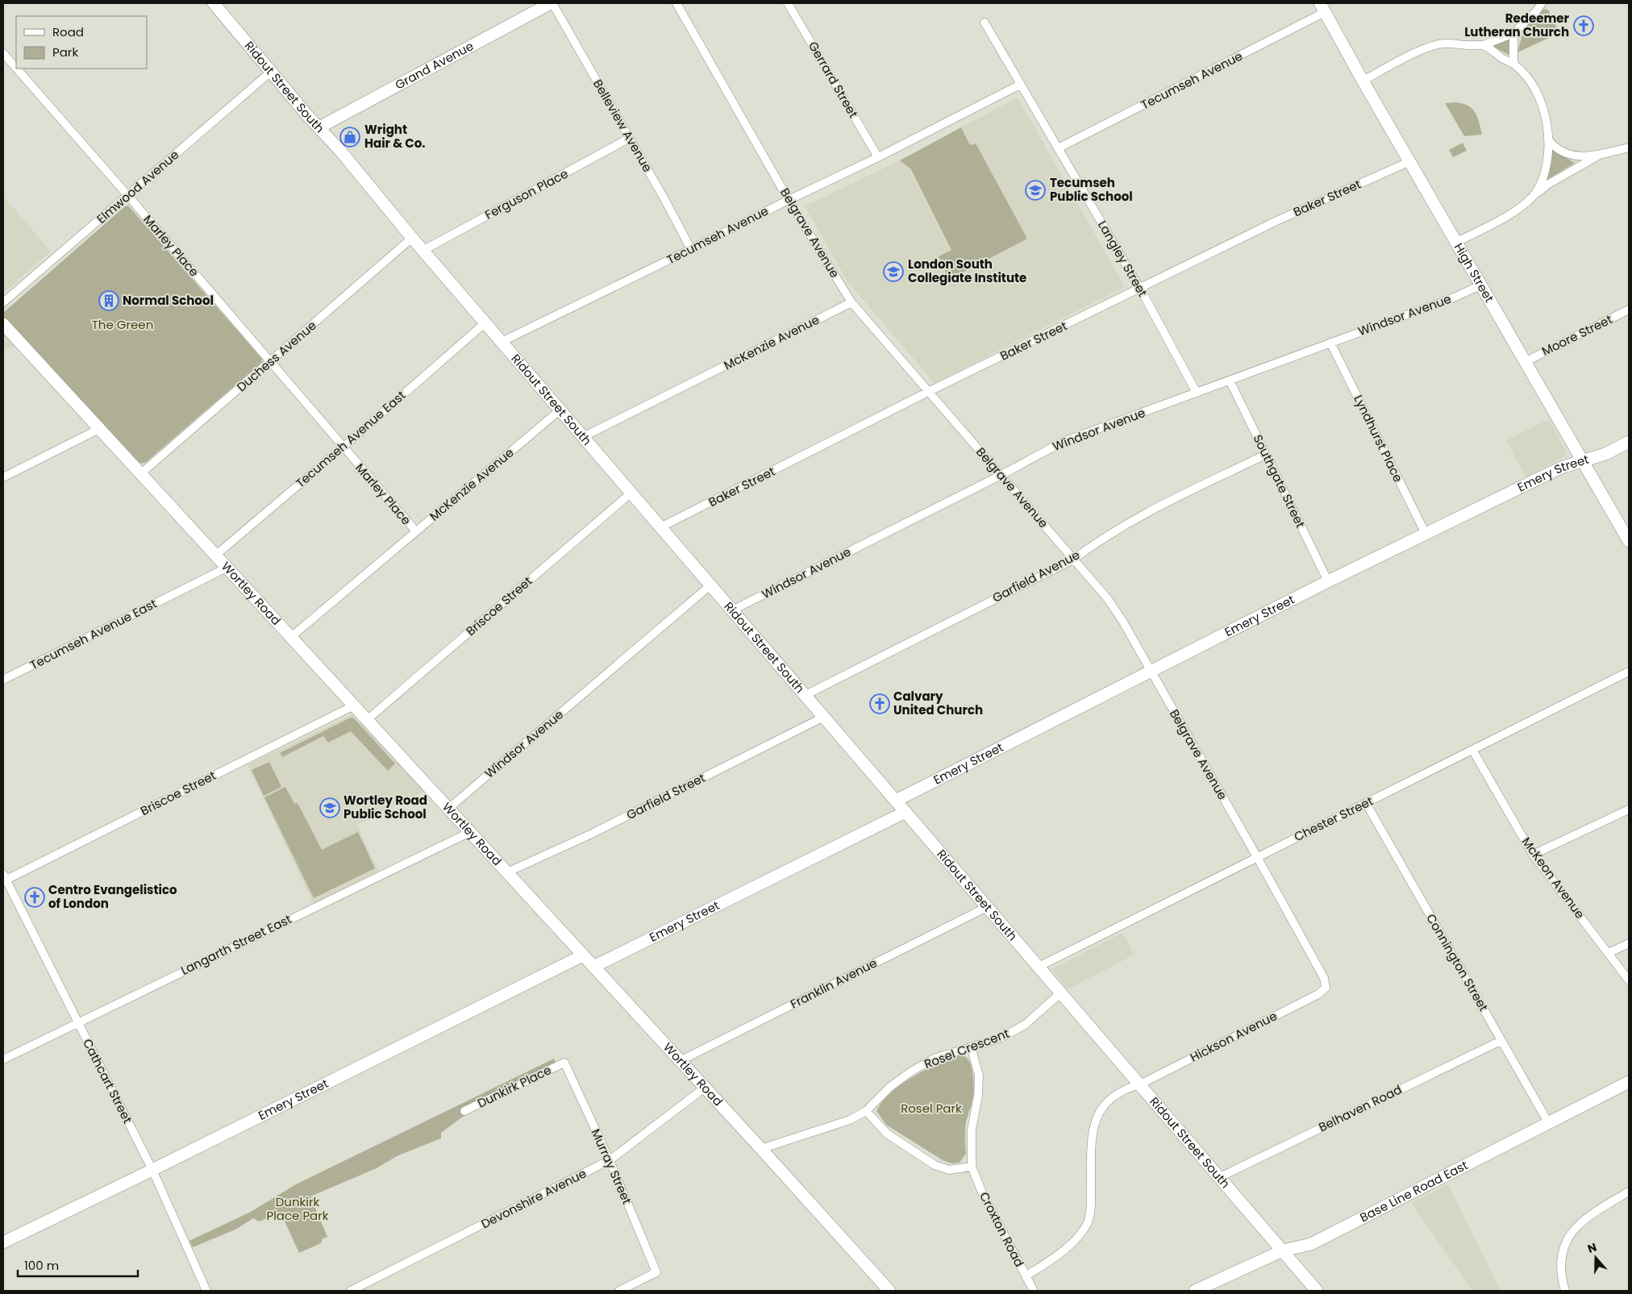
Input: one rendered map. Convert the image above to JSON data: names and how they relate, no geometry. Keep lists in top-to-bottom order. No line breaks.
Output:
{"streets":{"street":["Grand Avenue","Gerrard Street","Tecumseh Avenue","Ridout Street South","Belleview Avenue","Elmwood Avenue","Ferguson Place","Baker Street","Belgrave Avenue","Marley Place","Langley Street","High Street","Windsor Avenue","Moore Street","McKenzie Avenue","Duchess Avenue","Lyndhurst Place","Tecumseh Avenue East","Emery Street","Southgate Street","Garfield Avenue","Wortley Road","Briscoe Street","Garfield Street","Chester Street","McKeon Avenue","Langarth Street East","Connington Street","Franklin Avenue","Hickson Avenue","Rosel Crescent","Cathcart Street","Dunkirk Place","Belhaven Road","Murray Street","Base Line Road East","Devonshire Avenue","Croxton Road"]},"crossings":[["Grand Avenue","Ridout Street South"],["Grand Avenue","Belleview Avenue"],["Gerrard Street","Tecumseh Avenue"],["Tecumseh Avenue","Ridout Street South"],["Tecumseh Avenue","Belleview Avenue"],["Tecumseh Avenue","Belgrave Avenue"],["Tecumseh Avenue","Langley Street"],["Tecumseh Avenue","High Street"],["Ridout Street South","Elmwood Avenue"],["Ridout Street South","Ferguson Place"],["Ridout Street South","Baker Street"],["Ridout Street South","Windsor Avenue"],["Ridout Street South","McKenzie Avenue"],["Ridout Street South","Duchess Avenue"],["Ridout Street South","Tecumseh Avenue East"],["Ridout Street South","Emery Street"],["Ridout Street South","Garfield Avenue"],["Ridout Street South","Briscoe Street"],["Ridout Street South","Garfield Street"],["Ridout Street South","Chester Street"],["Ridout Street South","Franklin Avenue"],["Ridout Street South","Hickson Avenue"],["Ridout Street South","Rosel Crescent"],["Ridout Street South","Belhaven Road"],["Ridout Street South","Base Line Road East"],["Belleview Avenue","Ferguson Place"],["Elmwood Avenue","Marley Place"],["Baker Street","Belgrave Avenue"],["Baker Street","Langley Street"],["Baker Street","High Street"],["Belgrave Avenue","Windsor Avenue"],["Belgrave Avenue","McKenzie Avenue"],["Belgrave Avenue","Emery Street"],["Belgrave Avenue","Garfield Avenue"],["Belgrave Avenue","Chester Street"],["Belgrave Avenue","Hickson Avenue"],["Marley Place","McKenzie Avenue"],["Marley Place","Duchess Avenue"],["Marley Place","Tecumseh Avenue East"],["Langley Street","Windsor Avenue"],["High Street","Windsor Avenue"],["High Street","Moore Street"],["High Street","Emery Street"],["Windsor Avenue","Lyndhurst Place"],["Windsor Avenue","Southgate Street"],["Windsor Avenue","Wortley Road"],["McKenzie Avenue","Wortley Road"],["Duchess Avenue","Wortley Road"],["Lyndhurst Place","Emery Street"],["Tecumseh Avenue East","Wortley Road"],["Emery Street","Southgate Street"],["Emery Street","Wortley Road"],["Emery Street","Cathcart Street"],["Southgate Street","Garfield Avenue"],["Wortley Road","Briscoe Street"],["Wortley Road","Garfield Street"],["Wortley Road","Langarth Street East"],["Wortley Road","Franklin Avenue"],["Wortley Road","Rosel Crescent"],["Wortley Road","Devonshire Avenue"],["Briscoe Street","Cathcart Street"],["Chester Street","McKeon Avenue"],["Chester Street","Connington Street"],["Langarth Street East","Cathcart Street"],["Connington Street","Belhaven Road"],["Connington Street","Base Line Road East"],["Hickson Avenue","Croxton Road"],["Rosel Crescent","Croxton Road"],["Dunkirk Place","Murray Street"],["Murray Street","Devonshire Avenue"]],"parks":["The Green","Rosel Park","Dunkirk Place Park"],"places":{"church":["Redeemer Lutheran Church","Calvary United Church","Centro Evangelistico of London"],"shop":["Wright Hair & Co."],"school or university":["Tecumseh Public School","London South Collegiate Institute","Wortley Road Public School"],"building":["Normal School"]},"legend":["Road","Park"],"scale_bar":"100 m","north":"top"}
